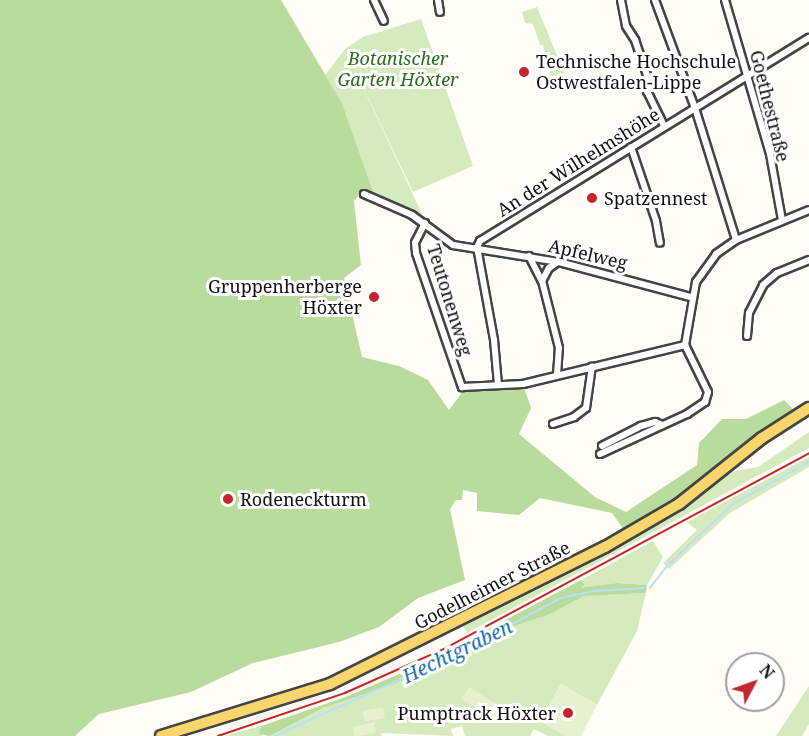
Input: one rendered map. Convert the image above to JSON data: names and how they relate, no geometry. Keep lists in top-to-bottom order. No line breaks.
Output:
{"streets":{"main road":["Godelheimer Straße"],"street":["Goethestraße","An der Wilhelmshöhe","Apfelweg","Teutonenweg"]},"crossings":[["Goethestraße","An der Wilhelmshöhe"],["An der Wilhelmshöhe","Apfelweg"]],"water":["Hechtgraben"],"parks":["Botanischer Garten Höxter"],"places":["Technische Hochschule Ostwestfalen-Lippe","Spatzennest","Gruppenherberge Höxter","Rodeneckturm","Pumptrack Höxter"],"north":"top right"}
